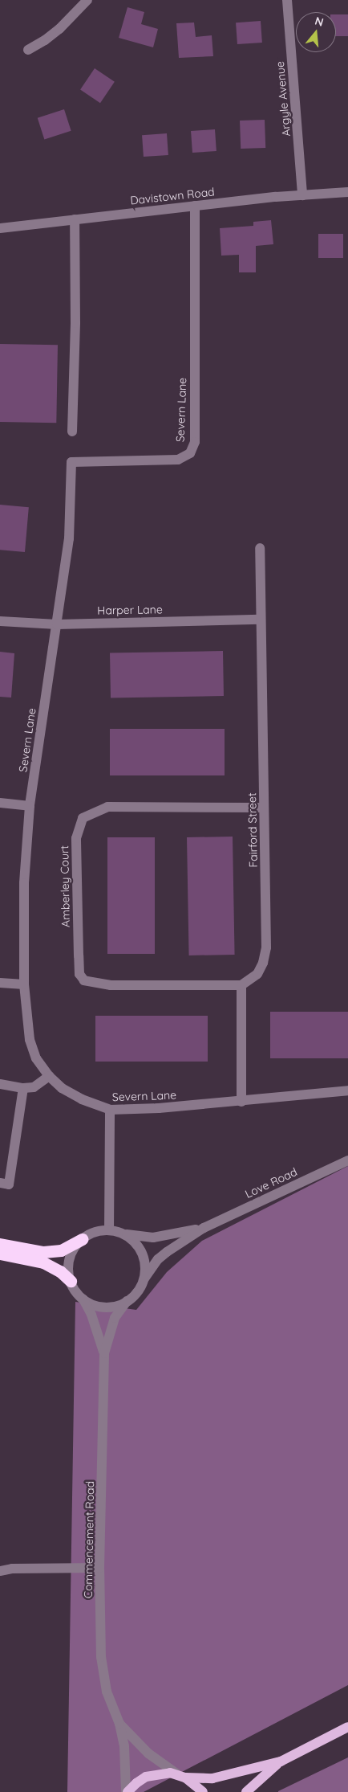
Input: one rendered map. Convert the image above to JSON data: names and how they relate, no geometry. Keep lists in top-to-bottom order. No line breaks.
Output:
{"streets":{"street":["Argyle Avenue","Davistown Road","Severn Lane","Harper Lane","Fairford Street","Amberley Court","Love Road","Commencement Road"]},"crossings":[["Argyle Avenue","Davistown Road"],["Davistown Road","Severn Lane"],["Severn Lane","Harper Lane"],["Harper Lane","Fairford Street"],["Fairford Street","Amberley Court"],["Love Road","Commencement Road"]],"north":"top"}
